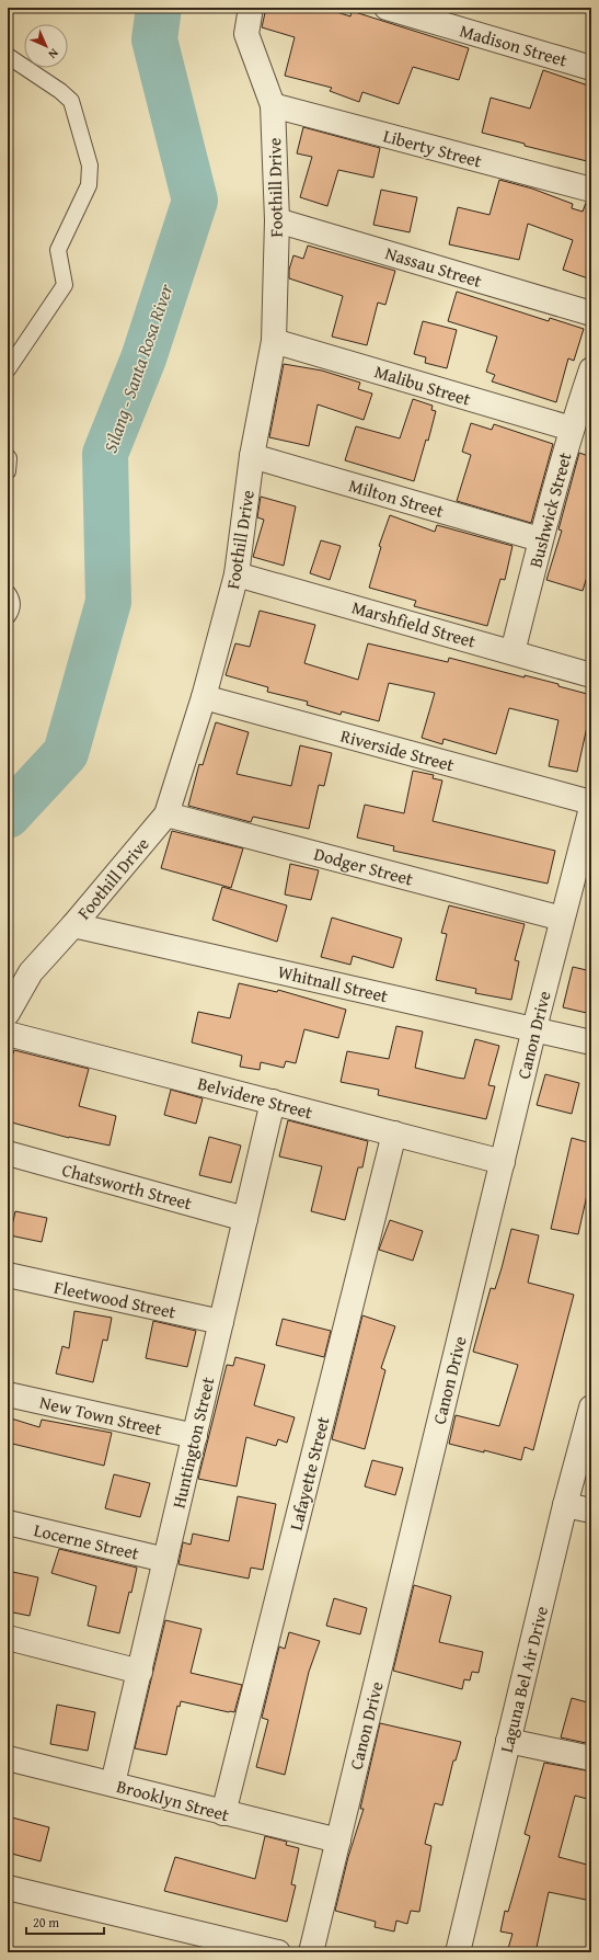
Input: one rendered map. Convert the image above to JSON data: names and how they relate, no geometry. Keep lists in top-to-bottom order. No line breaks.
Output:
{"streets":{"street":["Madison Street","Liberty Street","Foothill Drive","Nassau Street","Malibu Street","Milton Street","Bushwick Street","Marshfield Street","Riverside Street","Dodger Street","Whitnall Street","Canon Drive","Belvidere Street","Chatsworth Street","Fleetwood Street","New Town Street","Huntington Street","Lafayette Street","Locerne Street","Laguna Bel Air Drive","Brooklyn Street"]},"crossings":[["Liberty Street","Foothill Drive"],["Foothill Drive","Nassau Street"],["Foothill Drive","Malibu Street"],["Foothill Drive","Milton Street"],["Foothill Drive","Marshfield Street"],["Foothill Drive","Riverside Street"],["Foothill Drive","Dodger Street"],["Foothill Drive","Whitnall Street"],["Malibu Street","Bushwick Street"],["Milton Street","Bushwick Street"],["Bushwick Street","Marshfield Street"],["Dodger Street","Canon Drive"],["Whitnall Street","Canon Drive"],["Canon Drive","Belvidere Street"],["Canon Drive","Brooklyn Street"],["Belvidere Street","Huntington Street"],["Belvidere Street","Lafayette Street"],["Chatsworth Street","Huntington Street"],["Fleetwood Street","Huntington Street"],["New Town Street","Huntington Street"],["Huntington Street","Locerne Street"],["Huntington Street","Brooklyn Street"],["Lafayette Street","Brooklyn Street"]],"water":["Silang - Santa Rosa River"],"scale_bar":"20 m","north":"bottom right"}
